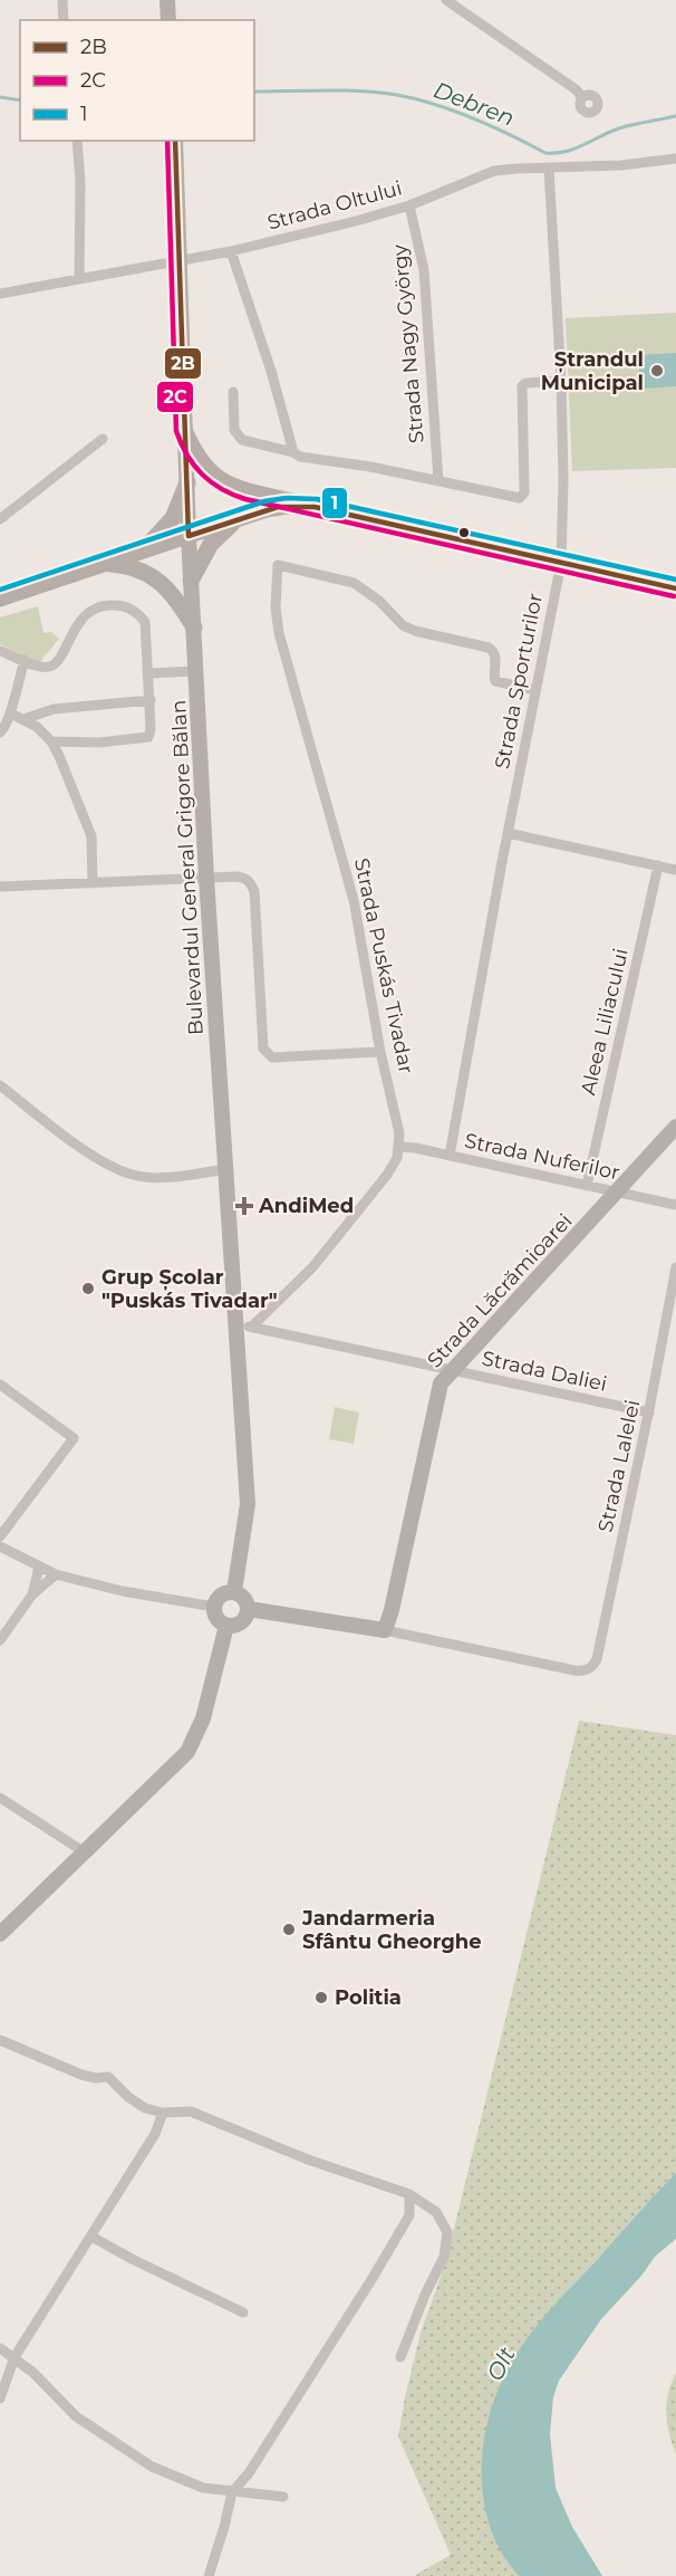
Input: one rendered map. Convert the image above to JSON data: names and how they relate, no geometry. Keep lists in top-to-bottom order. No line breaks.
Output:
{"streets":{"main road":["Bulevardul General Grigore Bălan","Strada Lăcrămioarei"],"street":["Strada Oltului","Strada Nagy György","Strada Sporturilor","Strada Puskás Tivadar","Aleea Liliacului","Strada Nuferilor","Strada Daliei","Strada Lalelei"]},"crossings":[["Strada Oltului","Strada Nagy György"],["Strada Oltului","Strada Sporturilor"],["Strada Oltului","Bulevardul General Grigore Bălan"],["Strada Sporturilor","Strada Puskás Tivadar"],["Strada Sporturilor","Strada Nuferilor"],["Bulevardul General Grigore Bălan","Strada Puskás Tivadar"],["Bulevardul General Grigore Bălan","Strada Daliei"],["Strada Puskás Tivadar","Strada Nuferilor"],["Strada Puskás Tivadar","Strada Daliei"],["Aleea Liliacului","Strada Nuferilor"],["Strada Nuferilor","Strada Lăcrămioarei"],["Strada Lăcrămioarei","Strada Daliei"],["Strada Lăcrămioarei","Strada Lalelei"],["Strada Daliei","Strada Lalelei"]],"water":["Debren","Olt"],"places":{"other":["Ștrandul Municipal","Grup Școlar \"Puskás Tivadar\"","Jandarmeria Sfântu Gheorghe","Politia"],"health":["AndiMed"]},"lines":["transit line 2B","transit line 2C","transit line 1"],"legend":["2B","2C","1"]}
